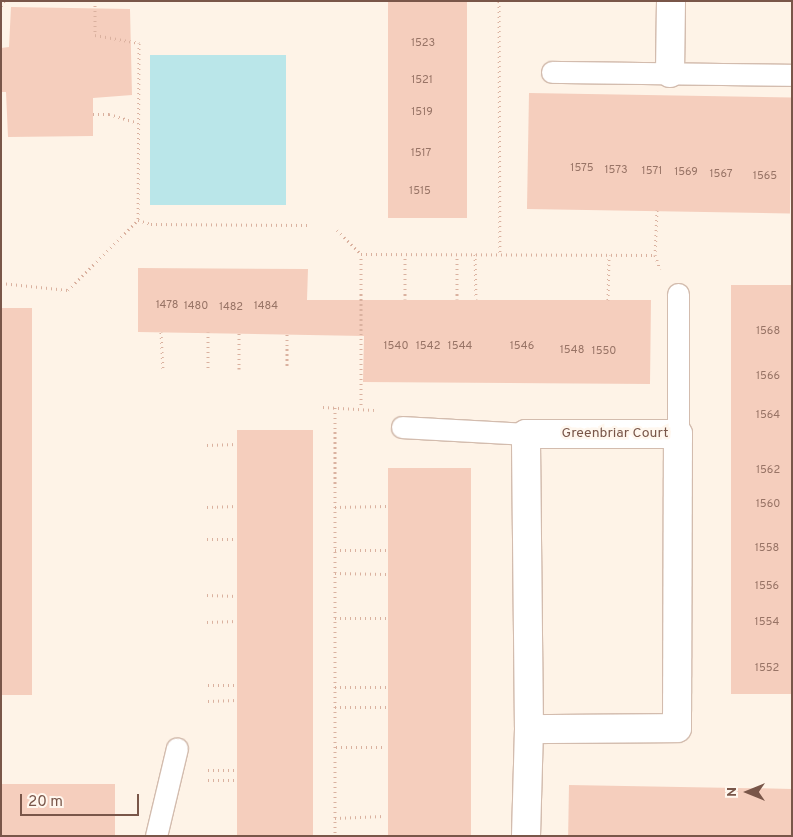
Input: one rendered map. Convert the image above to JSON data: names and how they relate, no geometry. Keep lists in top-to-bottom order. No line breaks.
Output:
{"streets":{"street":["Greenbriar Court"]},"house_numbers":["1523","1521","1519","1517","1575","1573","1571","1569","1567","1565","1515","1478","1480","1484","1482","1568","1540","1542","1544","1546","1548","1550","1566","1564","1562","1560","1558","1556","1554","1552"],"scale_bar":"20 m","north":"left"}
